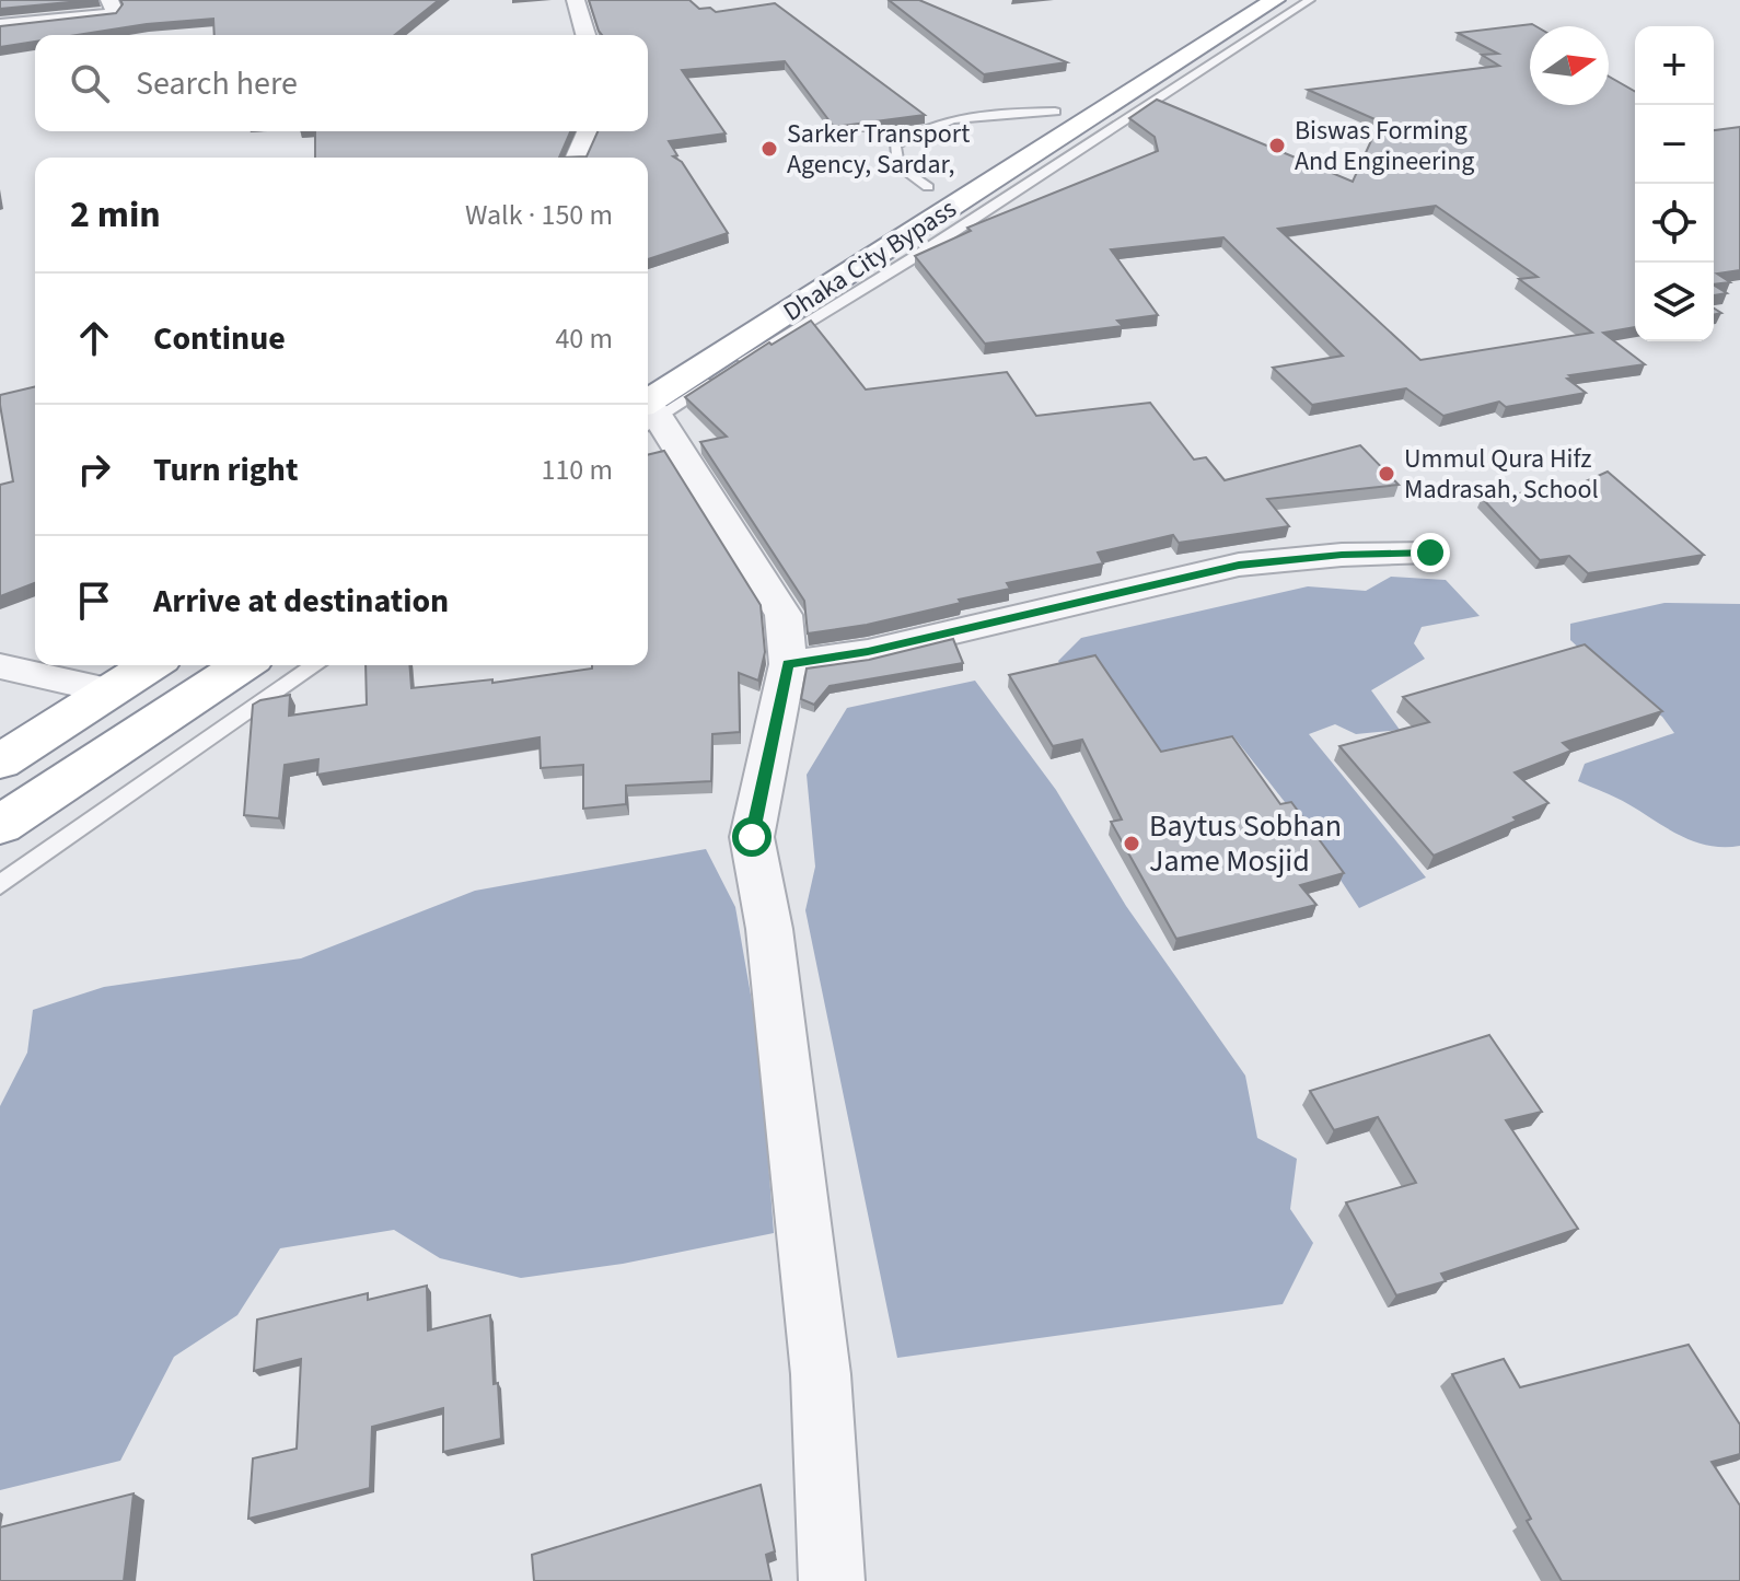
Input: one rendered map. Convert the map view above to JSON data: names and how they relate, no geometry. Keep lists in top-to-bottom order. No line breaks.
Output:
{"streets":{"highway":["Dhaka City Bypass"]},"places":["Biswas Forming And Engineering","Sarker Transport Agency, Sardar,","Ummul Qura Hifz Madrasah, School","Baytus Sobhan Jame Mosjid"],"north":"right","page":{"map_buttons":["+","−"],"search":"Search here","heading":["2 min","Walk · 150 m"],"list":[["Continue","40 m"],["Turn right","110 m"],"Arrive at destination"]}}
